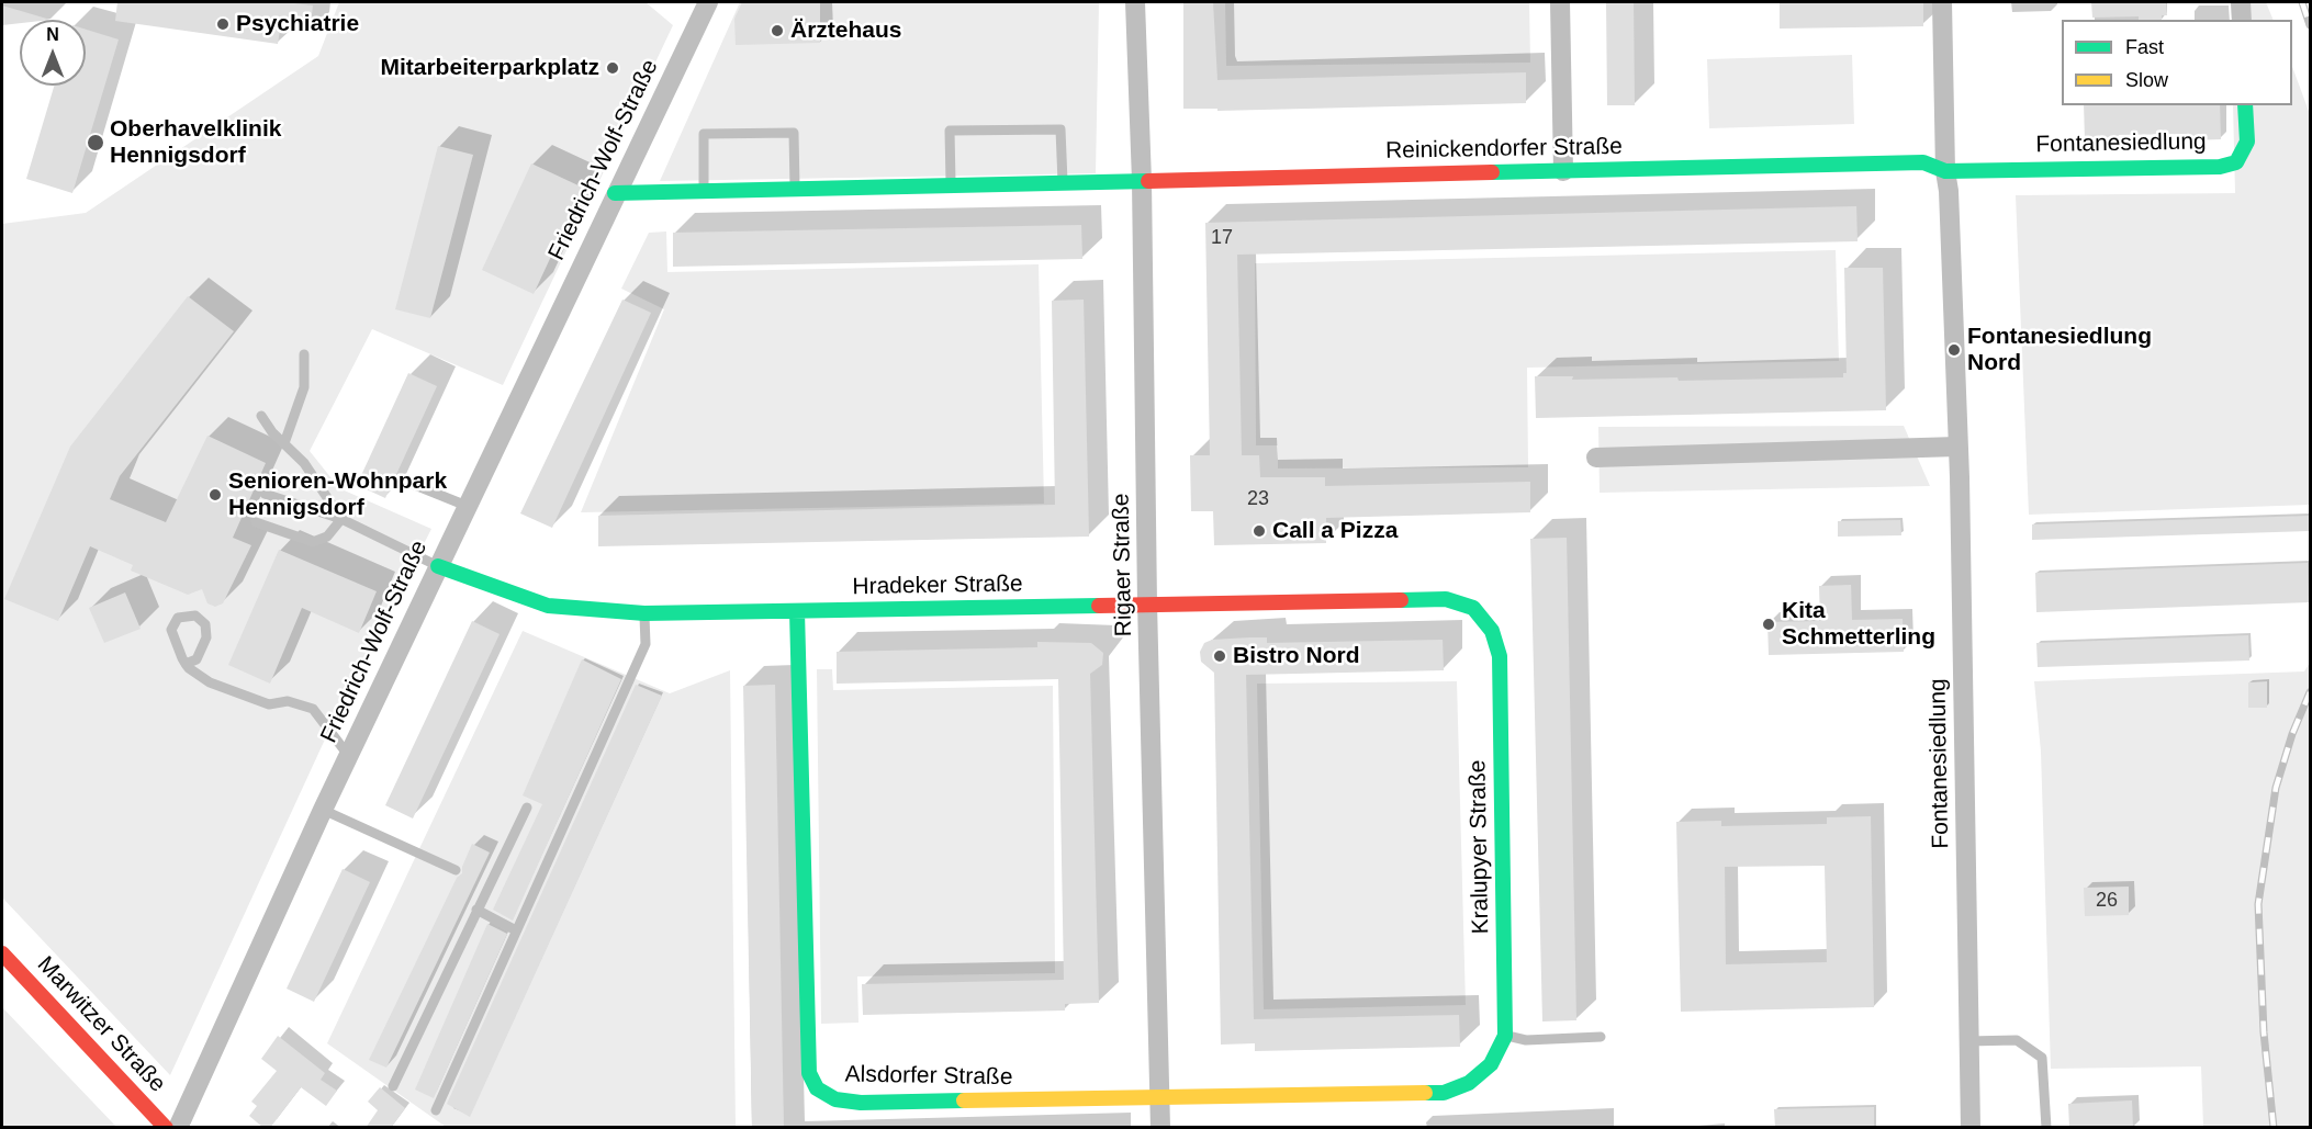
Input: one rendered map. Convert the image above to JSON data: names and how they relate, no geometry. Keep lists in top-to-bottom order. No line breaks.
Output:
{"streets":{"street":["Fontanesiedlung","Reinickendorfer Straße","Friedrich-Wolf-Straße","Rigaer Straße","Hradeker Straße","Kralupyer Straße","Marwitzer Straße","Alsdorfer Straße"]},"crossings":[["Fontanesiedlung","Reinickendorfer Straße"],["Reinickendorfer Straße","Friedrich-Wolf-Straße"],["Reinickendorfer Straße","Rigaer Straße"],["Friedrich-Wolf-Straße","Hradeker Straße"],["Rigaer Straße","Hradeker Straße"],["Rigaer Straße","Alsdorfer Straße"],["Hradeker Straße","Kralupyer Straße"],["Hradeker Straße","Alsdorfer Straße"],["Kralupyer Straße","Alsdorfer Straße"]],"places":["Psychiatrie","Ärztehaus","Mitarbeiterparkplatz","Oberhavelklinik Hennigsdorf","Fontanesiedlung Nord","Senioren-Wohnpark Hennigsdorf","Call a Pizza","Kita Schmetterling","Bistro Nord"],"house_numbers":["17","23","26"],"legend":["Fast","Slow"],"north":"top"}
